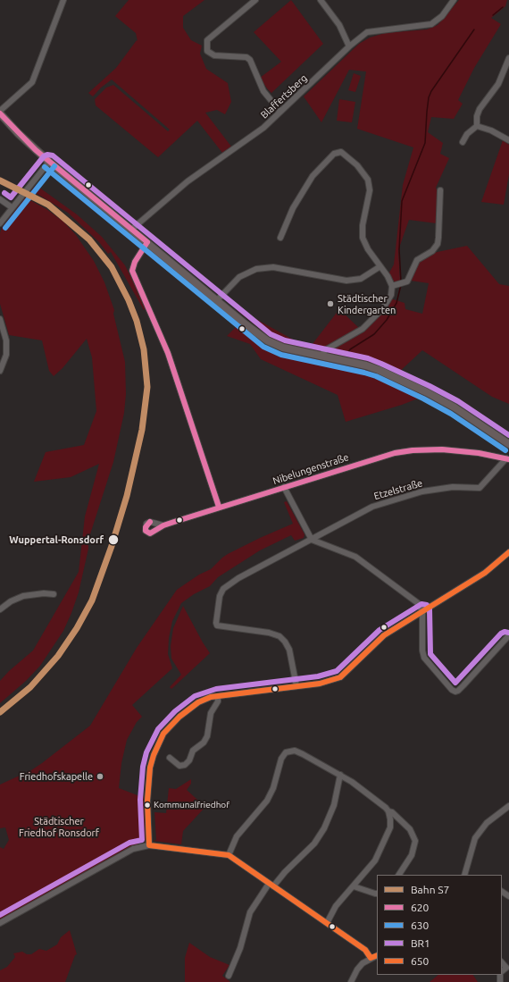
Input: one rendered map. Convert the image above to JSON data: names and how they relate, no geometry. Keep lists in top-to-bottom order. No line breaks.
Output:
{"streets":{"street":["Blaffertsberg","Nibelungenstraße","Etzelstraße"]},"crossings":[["Nibelungenstraße","Etzelstraße"]],"parks":["Städtischer Friedhof Ronsdorf"],"places":["Städtischer Kindergarten","Wuppertal-Ronsdorf","Friedhofskapelle","Kommunalfriedhof"],"lines":["transit line 620","transit line BR1","transit line 630","rail line S7","transit line 650"],"legend":["Bahn S7","620","630","BR1","650"]}
